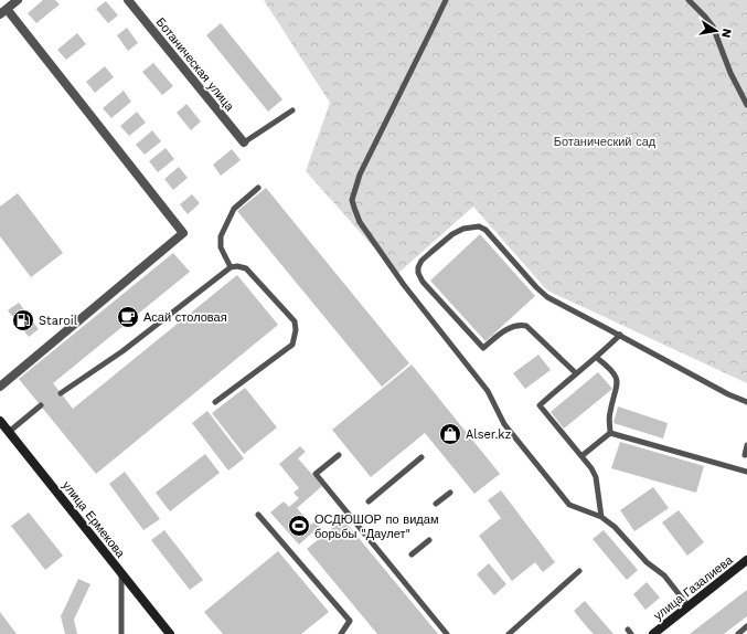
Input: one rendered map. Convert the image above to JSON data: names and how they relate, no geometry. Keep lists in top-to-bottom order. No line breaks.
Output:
{"streets":{"main road":["улица Ермекова","улица Газалиева"],"street":["Ботаническая улица"]},"parks":["Ботанический сад"],"places":{"cafe":["Асай столовая"],"fuel station":["Staroil"],"shop":["Alser.kz"],"sports":["ОСДЮШОР по видам борьбы \"Даулет\""]},"north":"right"}
